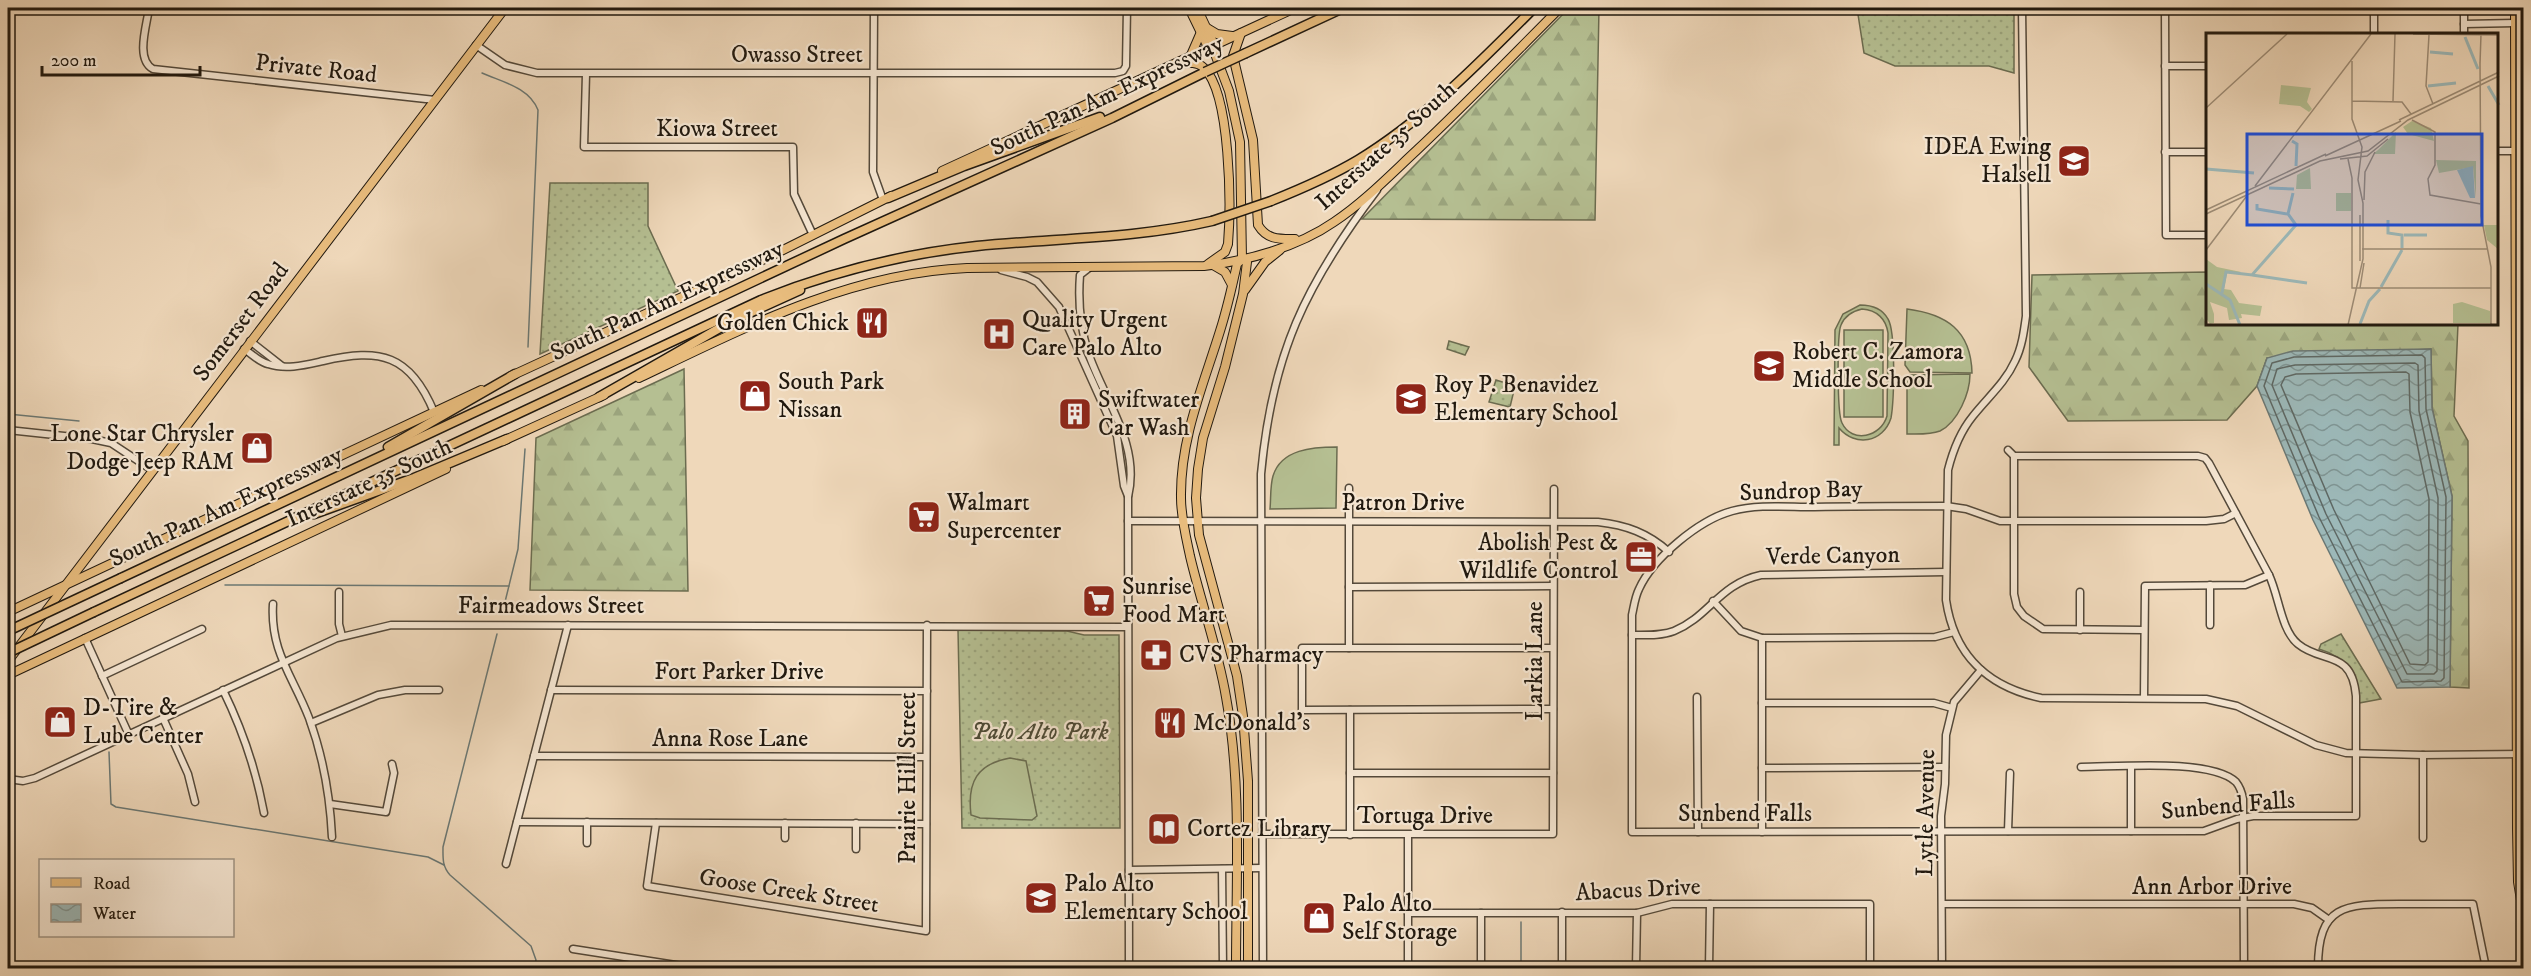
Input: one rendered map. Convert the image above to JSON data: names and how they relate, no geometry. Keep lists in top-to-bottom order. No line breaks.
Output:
{"streets":{"highway":["South Pan Am Expressway"],"main road":["Interstate 35 South","Somerset Road"],"street":["Owasso Street","Private Road","Kiowa Street","Sundrop Bay","Patron Drive","Verde Canyon","Fairmeadows Street","Larkia Lane","Fort Parker Drive","Anna Rose Lane","Prairie Hill Street","Sunbend Falls","Lytle Avenue","Tortuga Drive","Ann Arbor Drive","Abacus Drive","Goose Creek Street"]},"crossings":[["Owasso Street","Kiowa Street"],["Owasso Street","Somerset Road"],["Private Road","Somerset Road"],["Kiowa Street","Interstate 35 South"],["Interstate 35 South","Somerset Road"],["Sundrop Bay","Patron Drive"],["Sundrop Bay","Verde Canyon"],["Sundrop Bay","Sunbend Falls"],["Patron Drive","Larkia Lane"],["Fairmeadows Street","Prairie Hill Street"],["Larkia Lane","Tortuga Drive"],["Fort Parker Drive","Prairie Hill Street"],["Anna Rose Lane","Prairie Hill Street"],["Prairie Hill Street","Goose Creek Street"],["Sunbend Falls","Lytle Avenue"],["Lytle Avenue","Ann Arbor Drive"]],"parks":["Palo Alto Park"],"places":{"school or university":["IDEA Ewing Halsell","Robert C. Zamora Middle School","Roy P. Benavidez Elementary School","Palo Alto Elementary School"],"restaurant":["Golden Chick","McDonald's"],"hospital":["Quality Urgent Care Palo Alto"],"shop":["South Park Nissan","Lone Star Chrysler Dodge Jeep RAM","D-Tire & Lube Center","Palo Alto Self Storage"],"building":["Swiftwater Car Wash"],"supermarket":["Walmart Supercenter","Sunrise Food Mart"],"office":["Abolish Pest & Wildlife Control"],"pharmacy":["CVS Pharmacy"],"library":["Cortez Library"]},"legend":["Road","Water"],"scale_bar":"200 m"}
